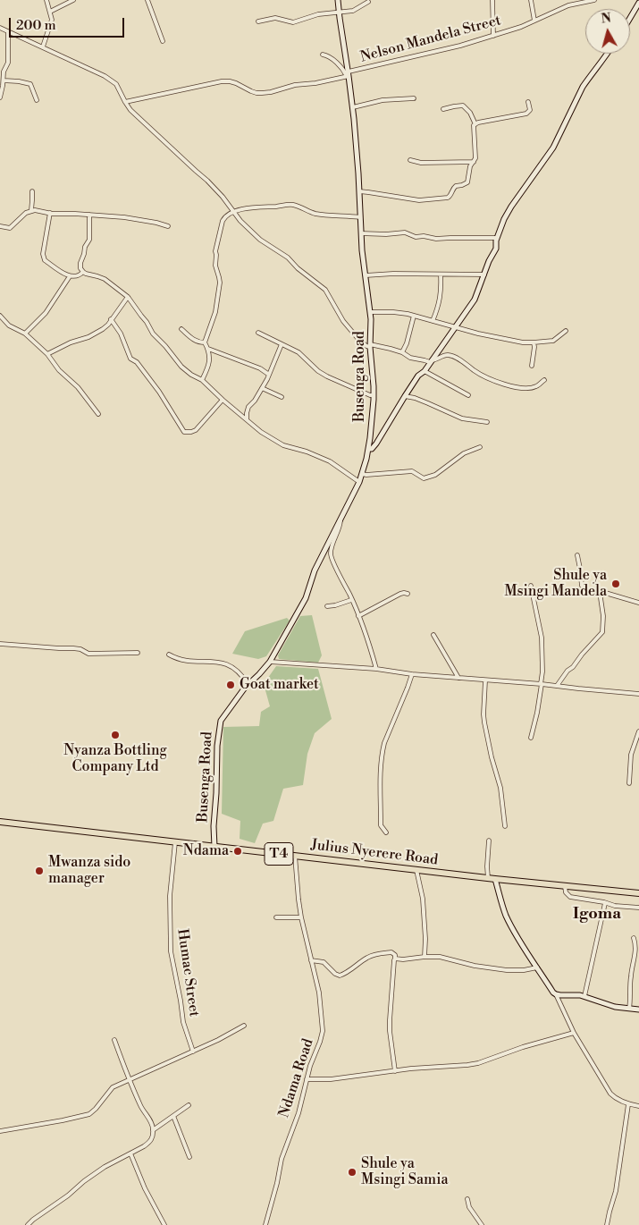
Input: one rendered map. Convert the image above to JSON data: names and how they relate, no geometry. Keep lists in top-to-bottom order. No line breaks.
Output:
{"streets":{"highway":["Julius Nyerere Road","T4"],"street":["Nelson Mandela Street","Busenga Road","Humac Street","Ndama Road"]},"crossings":[["Nelson Mandela Street","Busenga Road"],["Busenga Road","Julius Nyerere Road"],["Julius Nyerere Road","Humac Street"],["Julius Nyerere Road","Ndama Road"]],"districts":["Igoma"],"places":["Shule ya Msingi Mandela","Goat market","Nyanza Bottling Company Ltd","Ndama","Mwanza sido manager","Shule ya Msingi Samia"],"scale_bar":"200 m","north":"top"}
